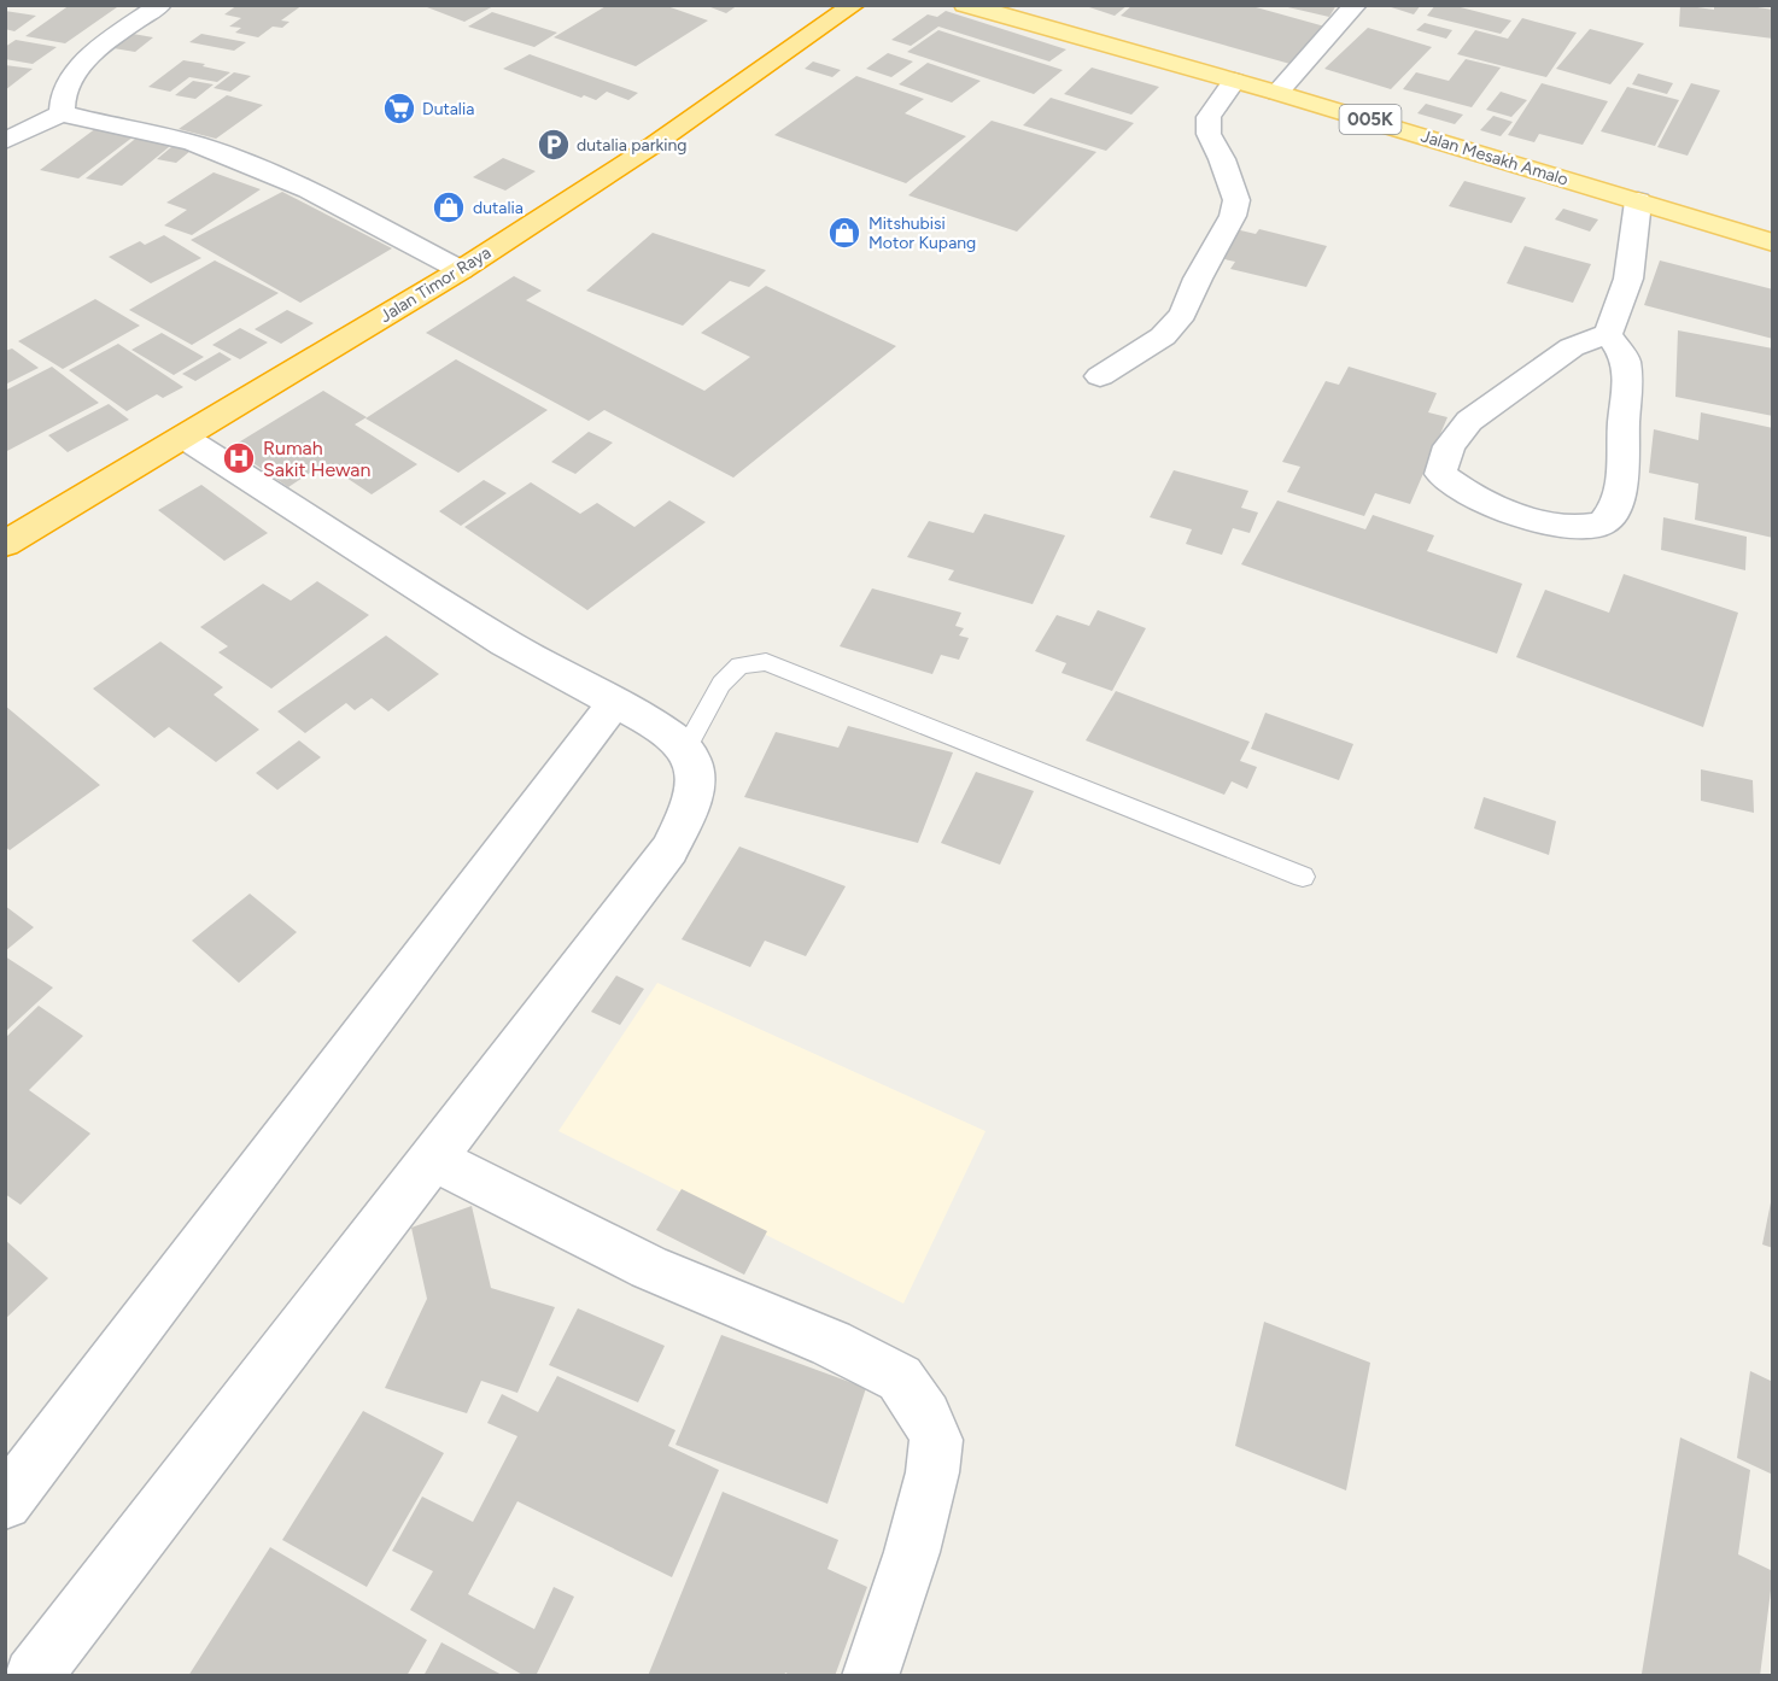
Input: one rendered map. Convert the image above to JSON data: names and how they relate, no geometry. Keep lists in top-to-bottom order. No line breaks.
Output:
{"streets":{"highway":["Jalan Timor Raya"],"main road":["005K","Jalan Mesakh Amalo"]},"places":{"supermarket":["Dutalia"],"parking":["dutalia parking"],"shop":["dutalia","Mitshubisi Motor Kupang"],"hospital":["Rumah Sakit Hewan"]}}
